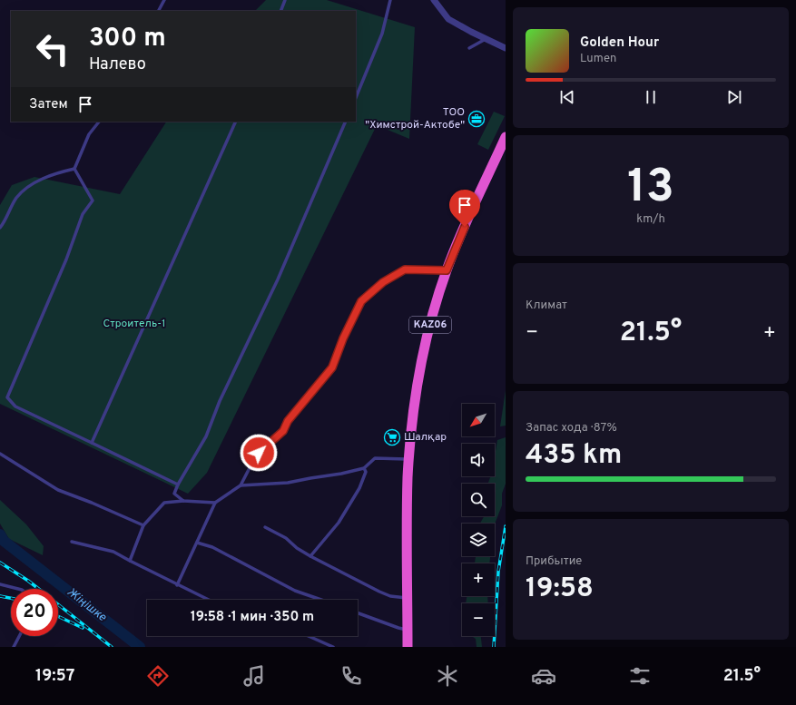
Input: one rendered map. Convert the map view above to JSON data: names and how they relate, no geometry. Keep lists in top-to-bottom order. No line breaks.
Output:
{"streets":{"highway":["KАZ06"]},"water":["Жіңішке"],"parks":["Строитель-1"],"places":{"office":["ТОО \"Химстрой-Актобе\""],"supermarket":["Шалқар"]},"north":"bottom left","page":{"turn":["300 m","Налево"],"song":["Golden Hour","Lumen"],"then":"Затем","tile":[["13","km/h"],"Климат",["Запас хода · 87%","435 km"],["Прибытие","19:58"]],"heat":["−","21.5°","+"],"map_buttons":["+","−"],"limit":"20","trip":"19:58 · 1 мин · 350 m","tabs":["19:57","21.5°"]}}
